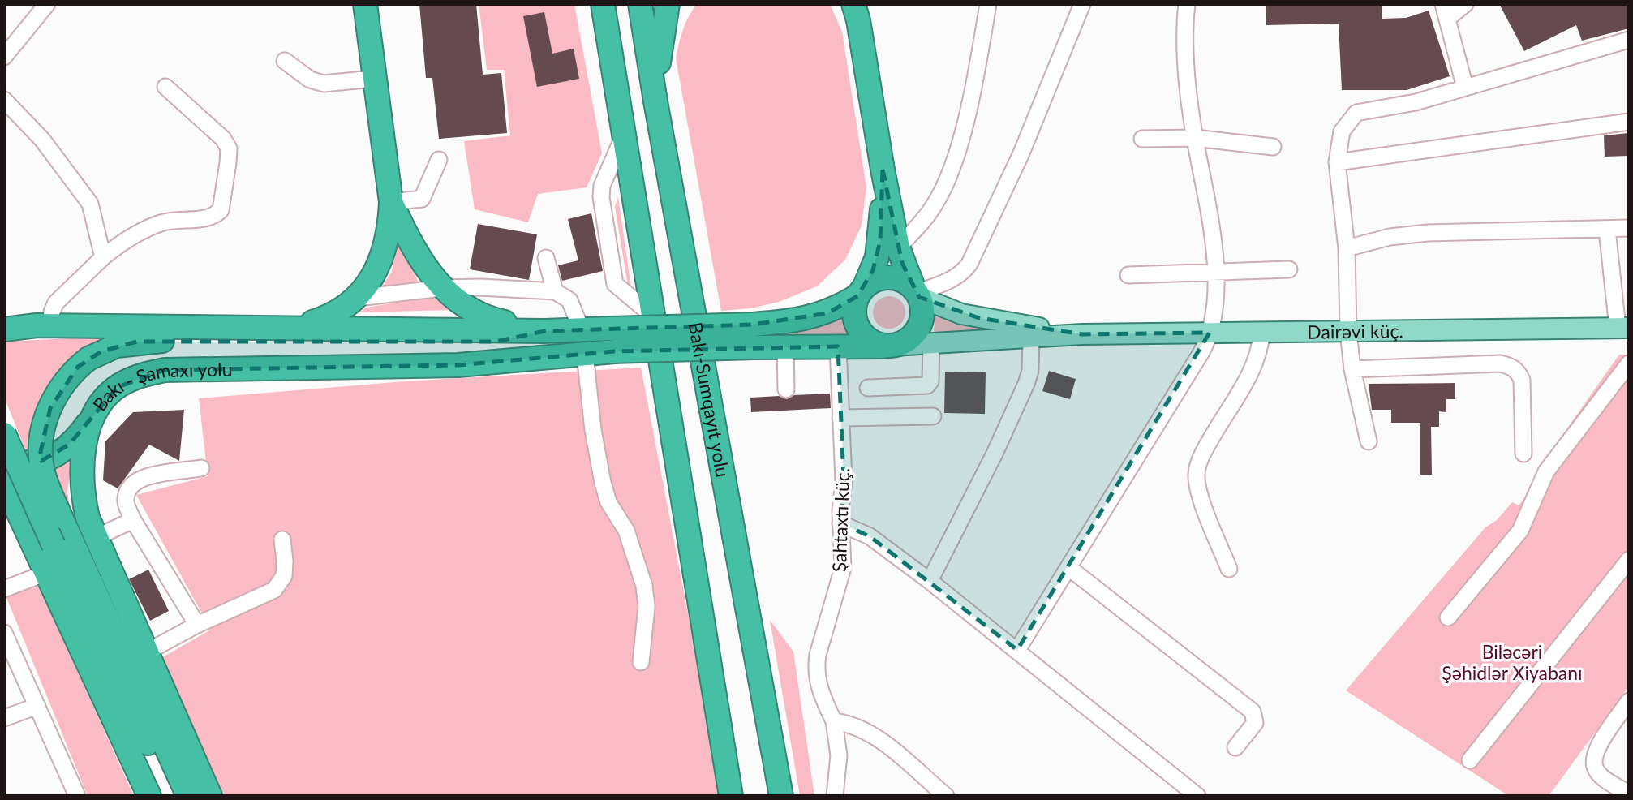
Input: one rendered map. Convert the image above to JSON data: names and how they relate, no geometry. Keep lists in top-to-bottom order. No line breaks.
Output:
{"streets":{"highway":["Bakı - Şamaxı yolu","Bakı-Sumqayıt yolu"],"main road":["Dairəvi küç."],"street":["Şahtaxtı küç."]},"parks":["Biləcəri Şəhidlər Xiyabanı"]}
